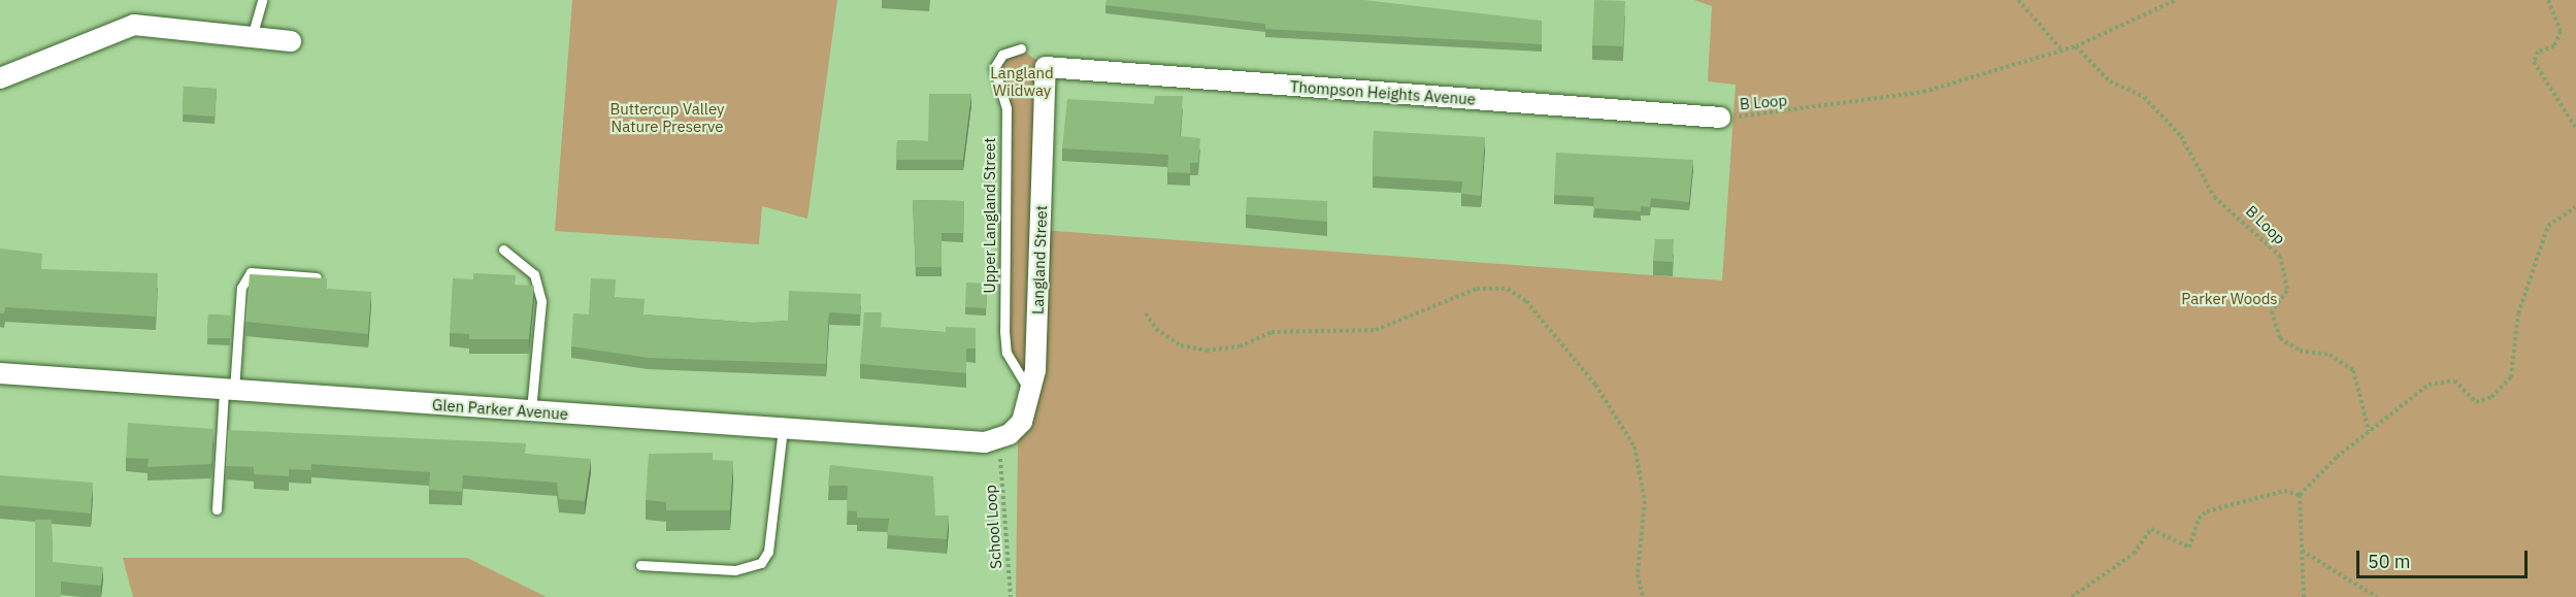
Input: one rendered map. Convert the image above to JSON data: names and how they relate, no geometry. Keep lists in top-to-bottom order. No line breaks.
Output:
{"streets":{"street":["Thompson Heights Avenue","Langland Street","Glen Parker Avenue"],"lane":["Upper Langland Street"],"path":["B Loop","School Loop"]},"crossings":[["Thompson Heights Avenue","B Loop"],["Thompson Heights Avenue","Langland Street"],["Upper Langland Street","Langland Street"],["Langland Street","Glen Parker Avenue"],["Langland Street","School Loop"],["Glen Parker Avenue","School Loop"]],"parks":["Langland Wildway","Buttercup Valley Nature Preserve","Parker Woods"],"scale_bar":"50 m"}
